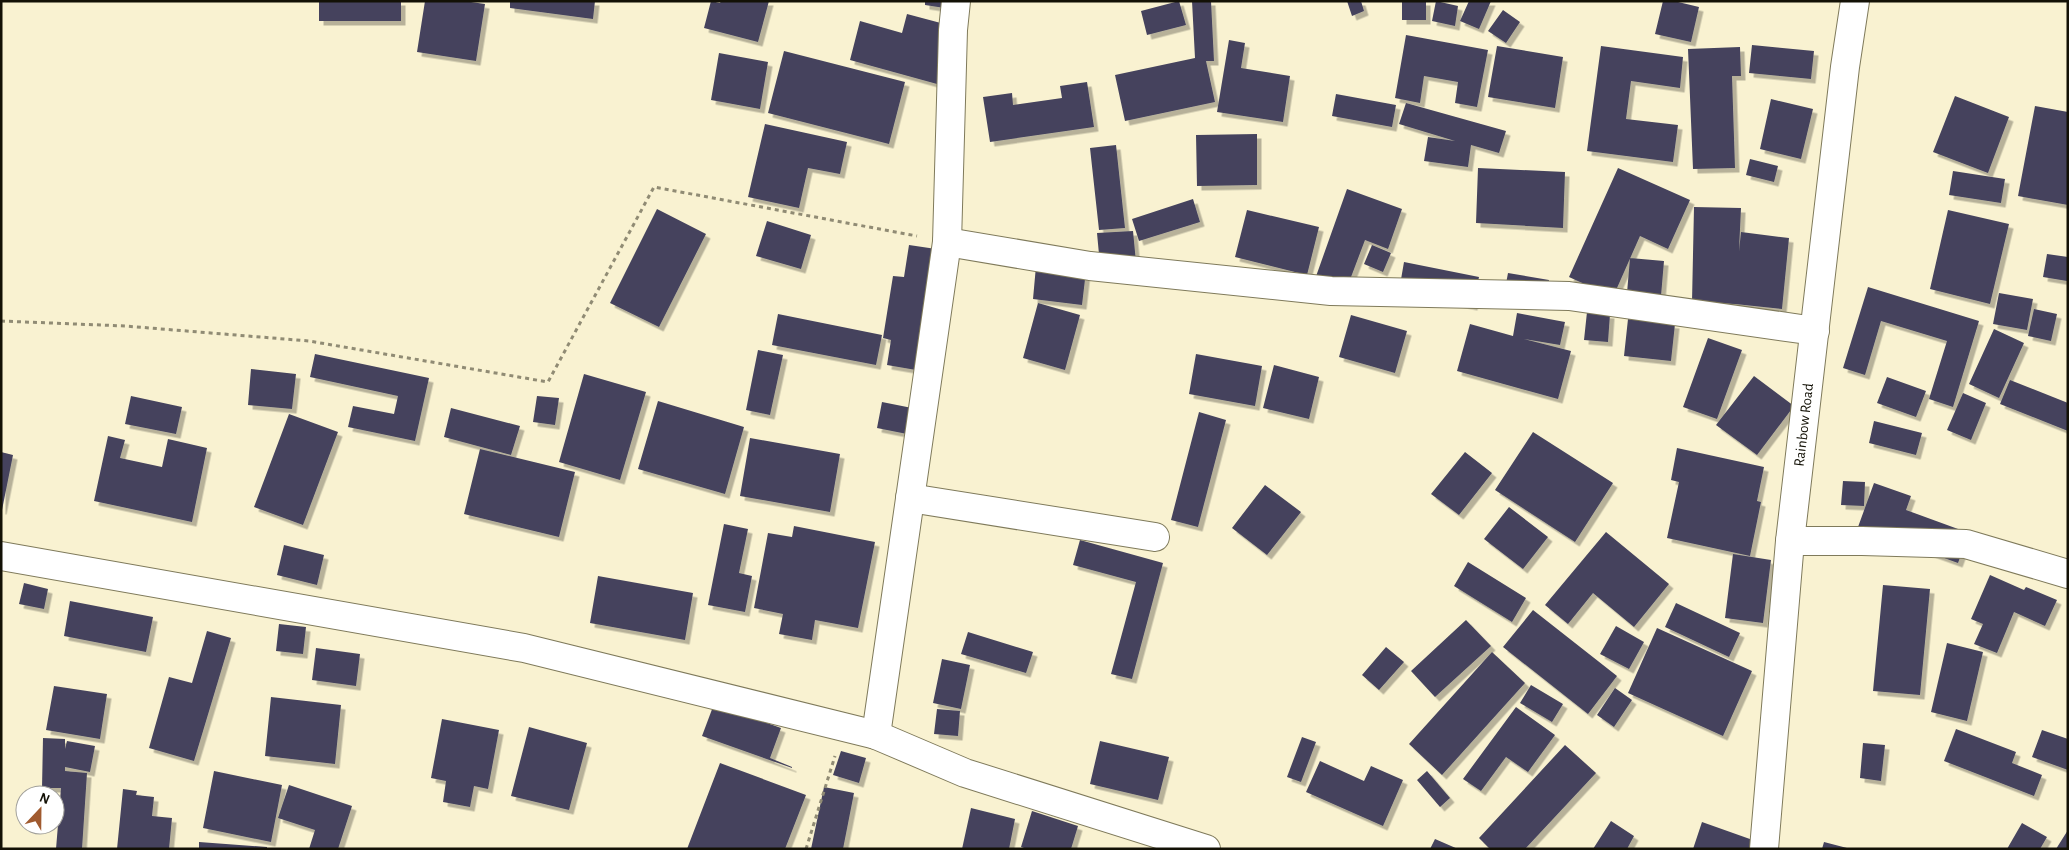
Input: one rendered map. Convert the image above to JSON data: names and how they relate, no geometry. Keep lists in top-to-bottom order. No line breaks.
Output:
{"streets":{"street":["Rainbow Road"]},"north":"top"}
